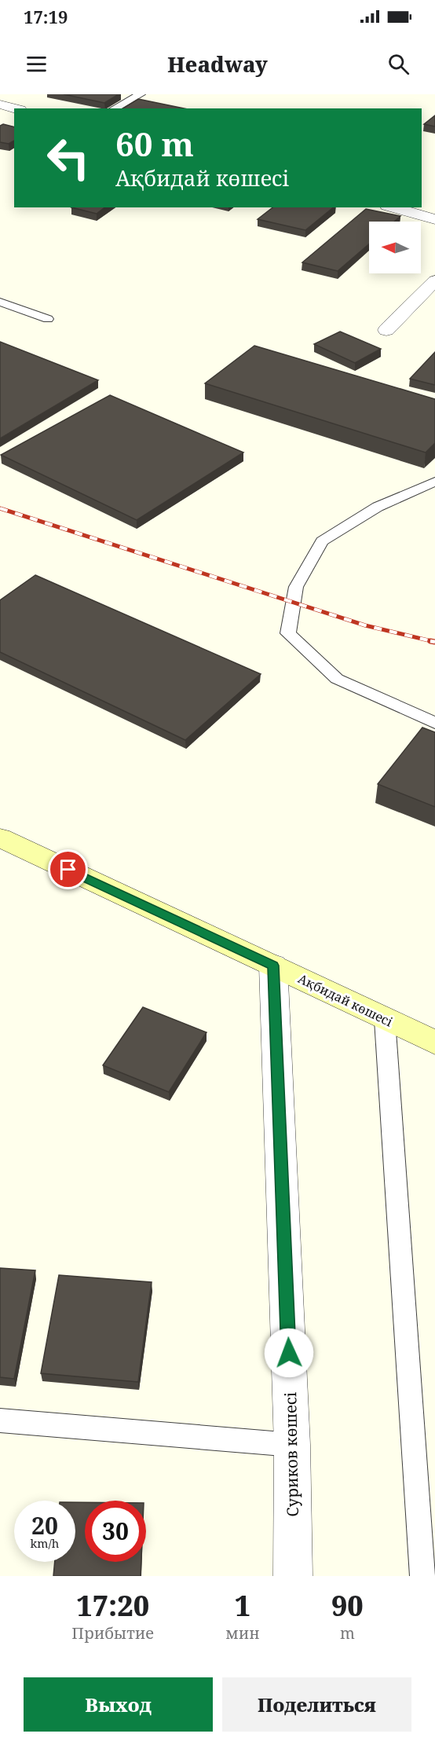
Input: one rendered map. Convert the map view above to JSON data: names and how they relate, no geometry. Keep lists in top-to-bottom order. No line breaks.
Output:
{"streets":{"street":["Ақбидай көшесі","Суриков көшесі"]},"crossings":[["Ақбидай көшесі","Суриков көшесі"]],"north":"left","page":{"status":"17:19","header":"Headway","turn":["60 m","Ақбидай көшесі"],"speed":"20 km/h","limit":"30","eta":["17:20","Прибытие","1","мин","90","m"],"buttons":["Выход","Поделиться"]}}
